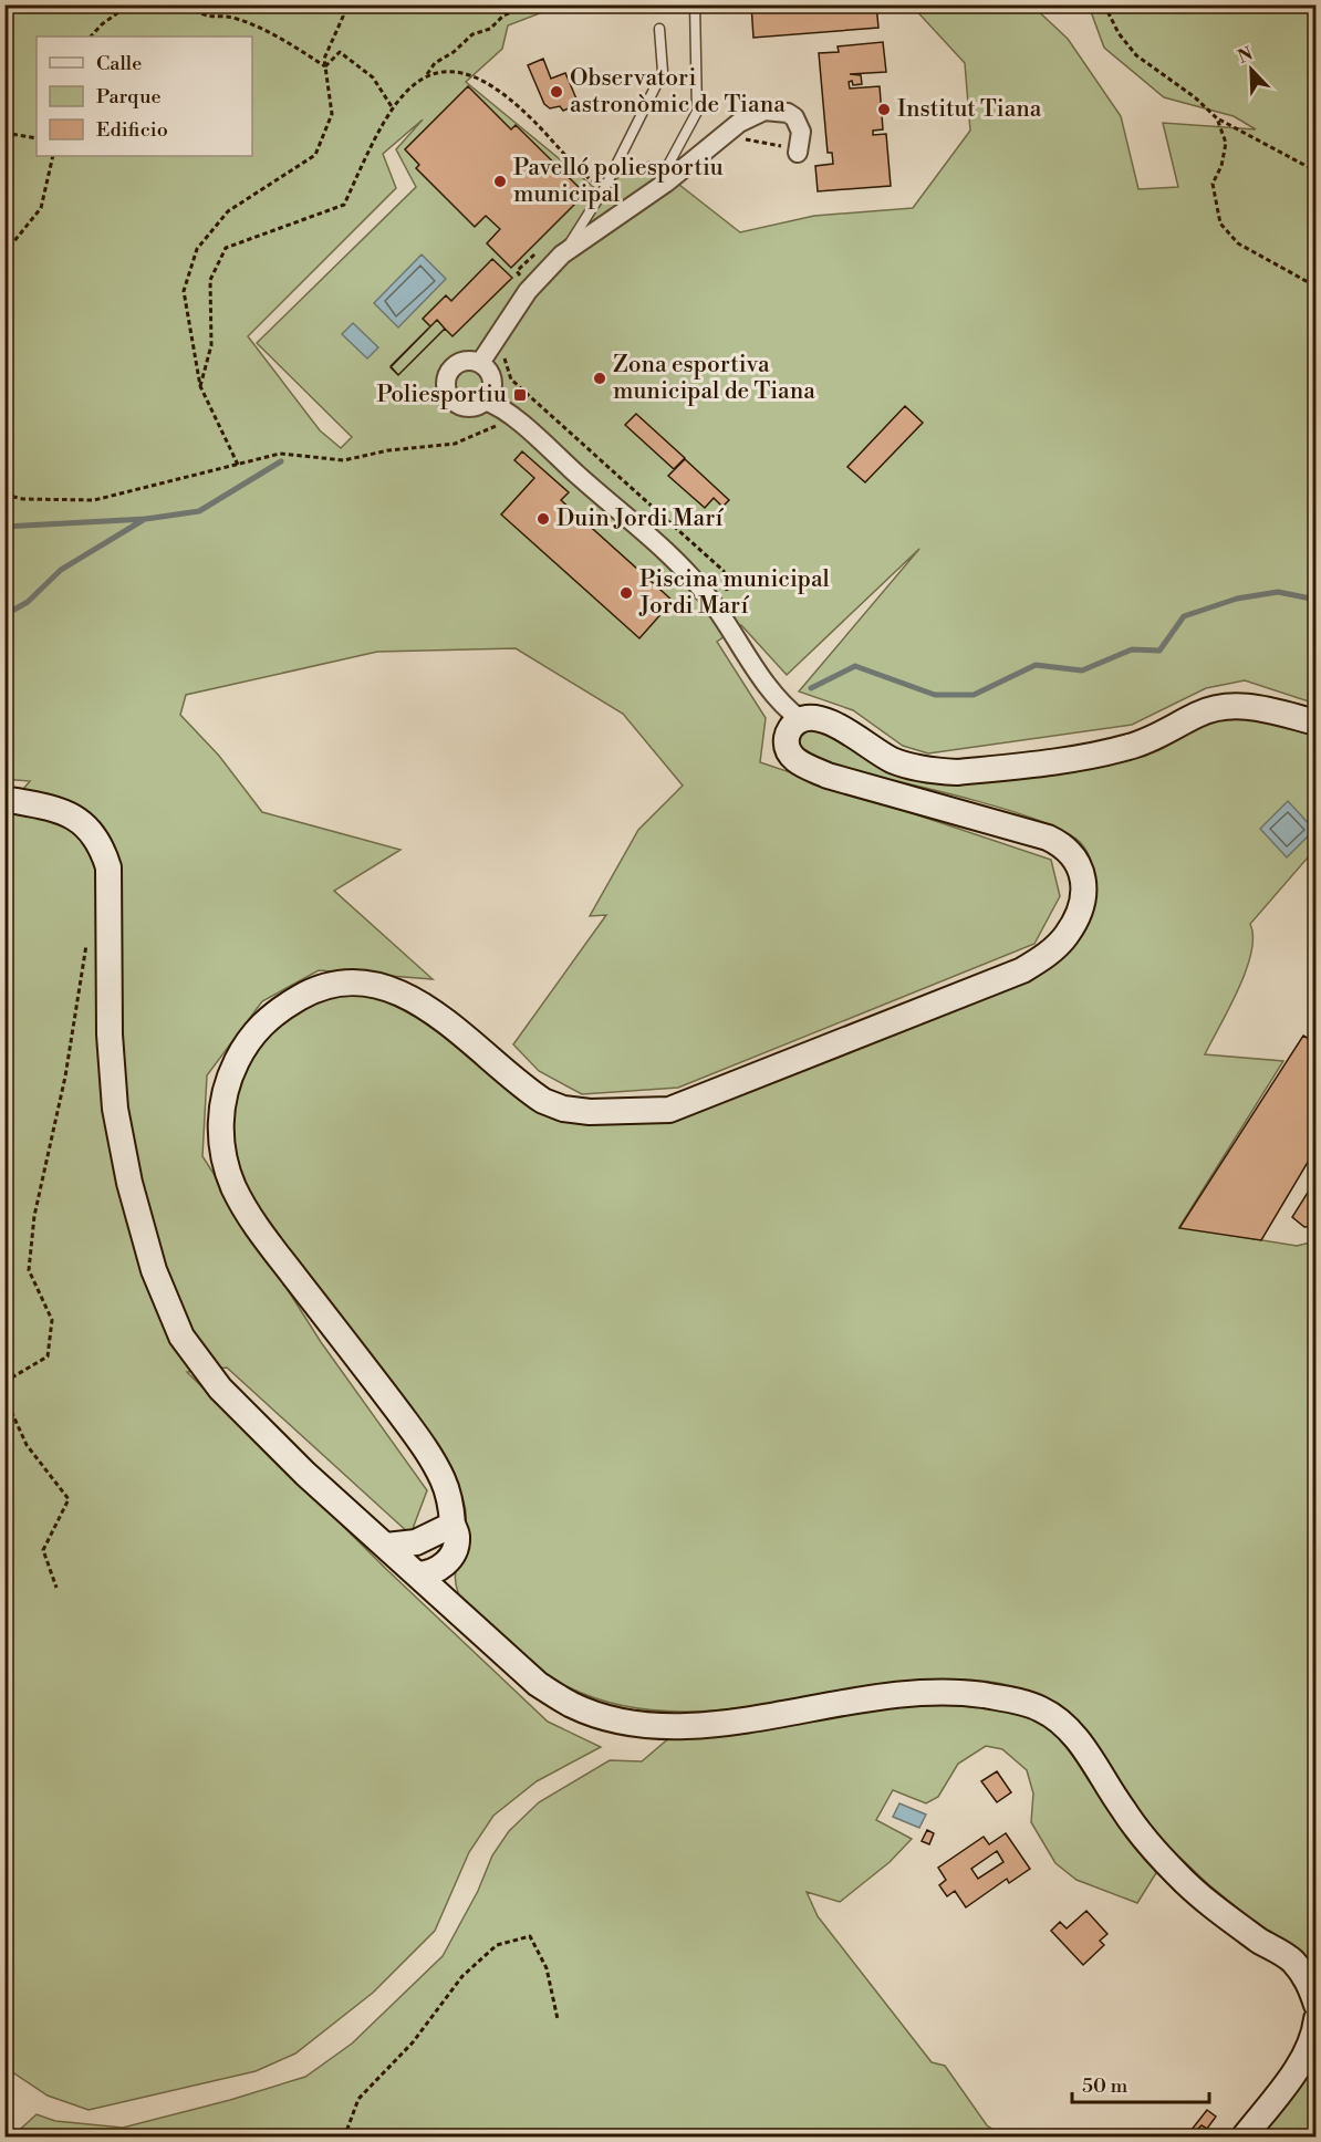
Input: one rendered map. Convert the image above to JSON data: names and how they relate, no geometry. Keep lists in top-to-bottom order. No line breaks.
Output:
{"places":{"other":["Observatori astronòmic de Tiana","Institut Tiana","Pavelló poliesportiu municipal","Zona esportiva municipal de Tiana","Duin Jordi Marí","Piscina municipal Jordi Marí"],"transit":["Poliesportiu"]},"legend":["Calle","Parque","Edificio"],"scale_bar":"50 m","north":"top left"}
